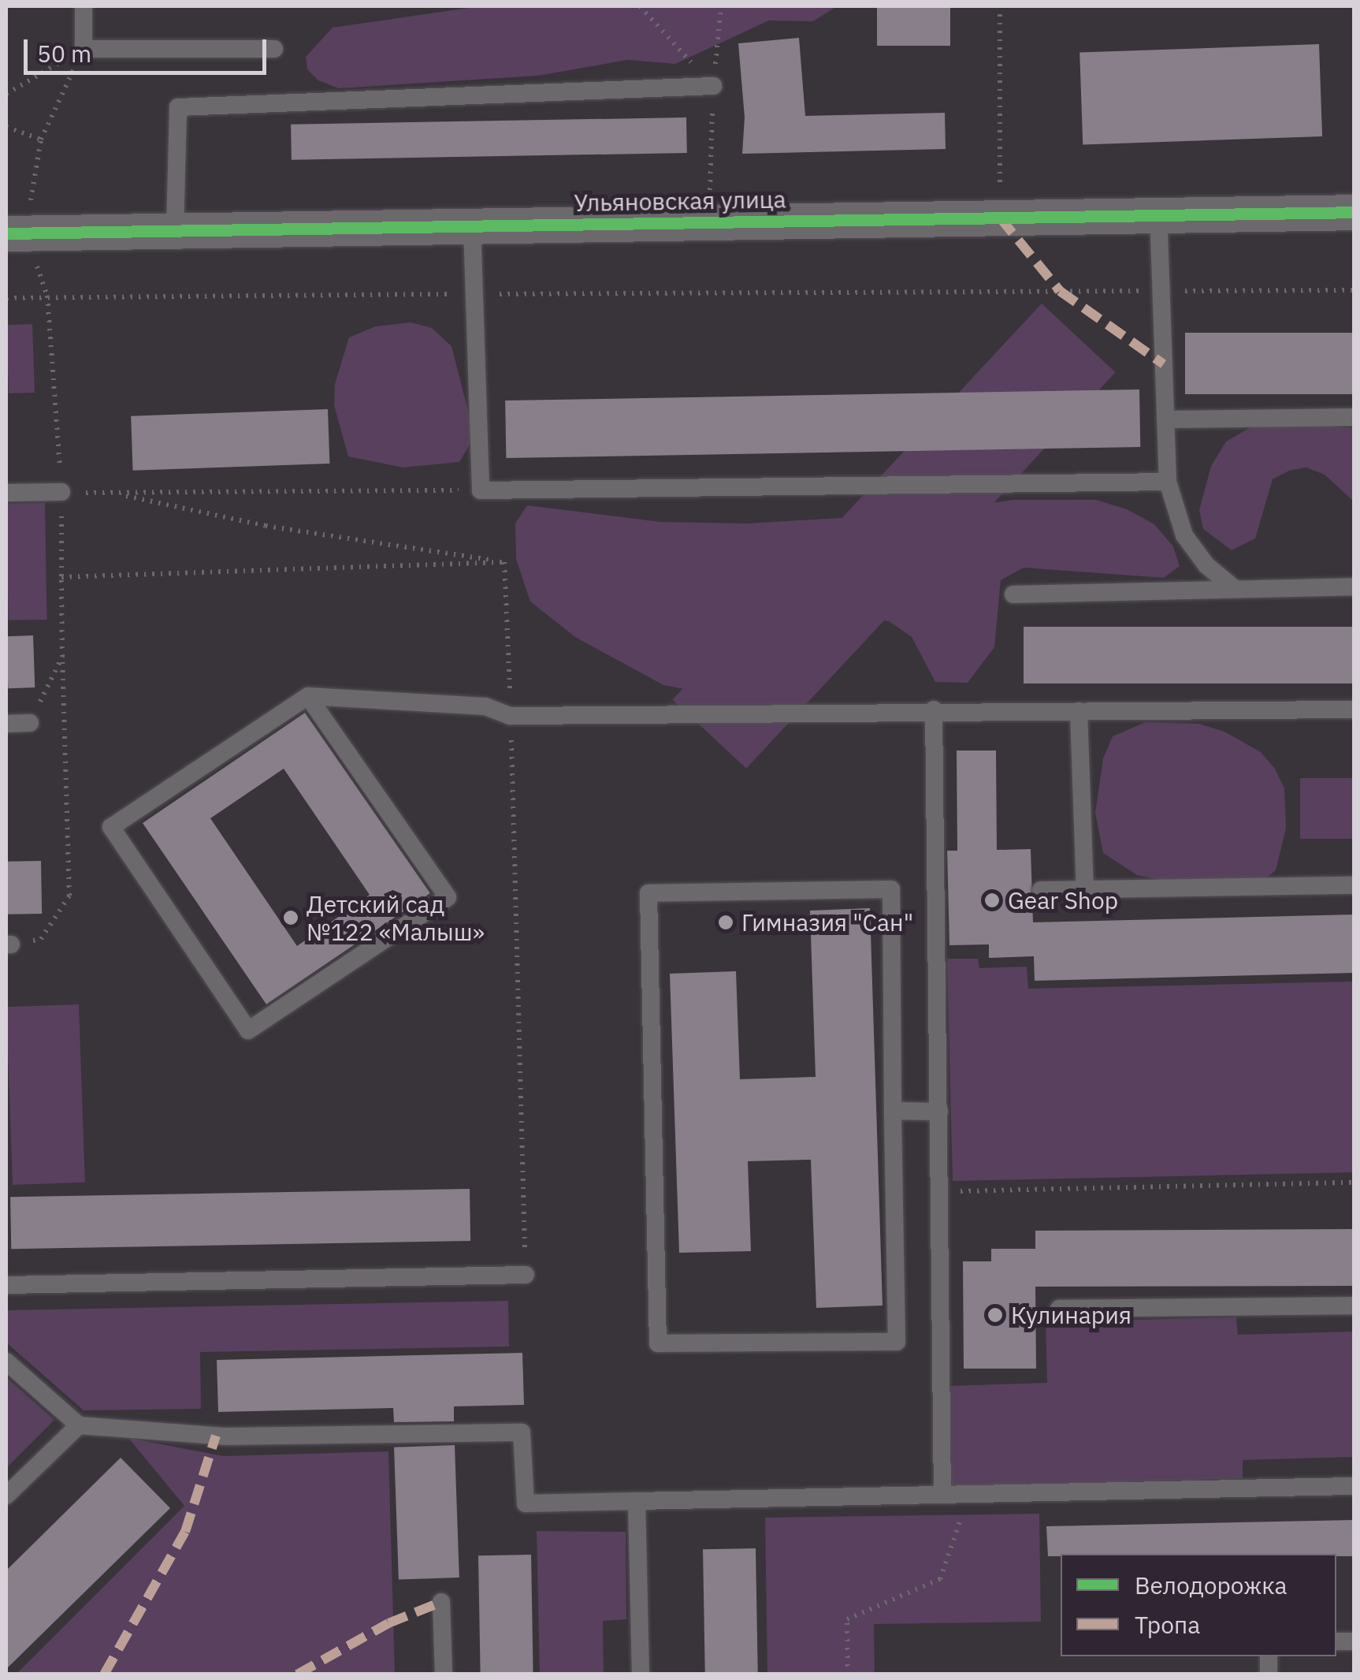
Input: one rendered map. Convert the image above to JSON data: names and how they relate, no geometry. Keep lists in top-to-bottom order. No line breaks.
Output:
{"streets":{"street":["Ульяновская улица"]},"places":["Gear Shop","Детский сад №122 «Малыш»","Гимназия \"Сан\"","Кулинария"],"legend":["Велодорожка","Тропа"],"scale_bar":"50 m"}
